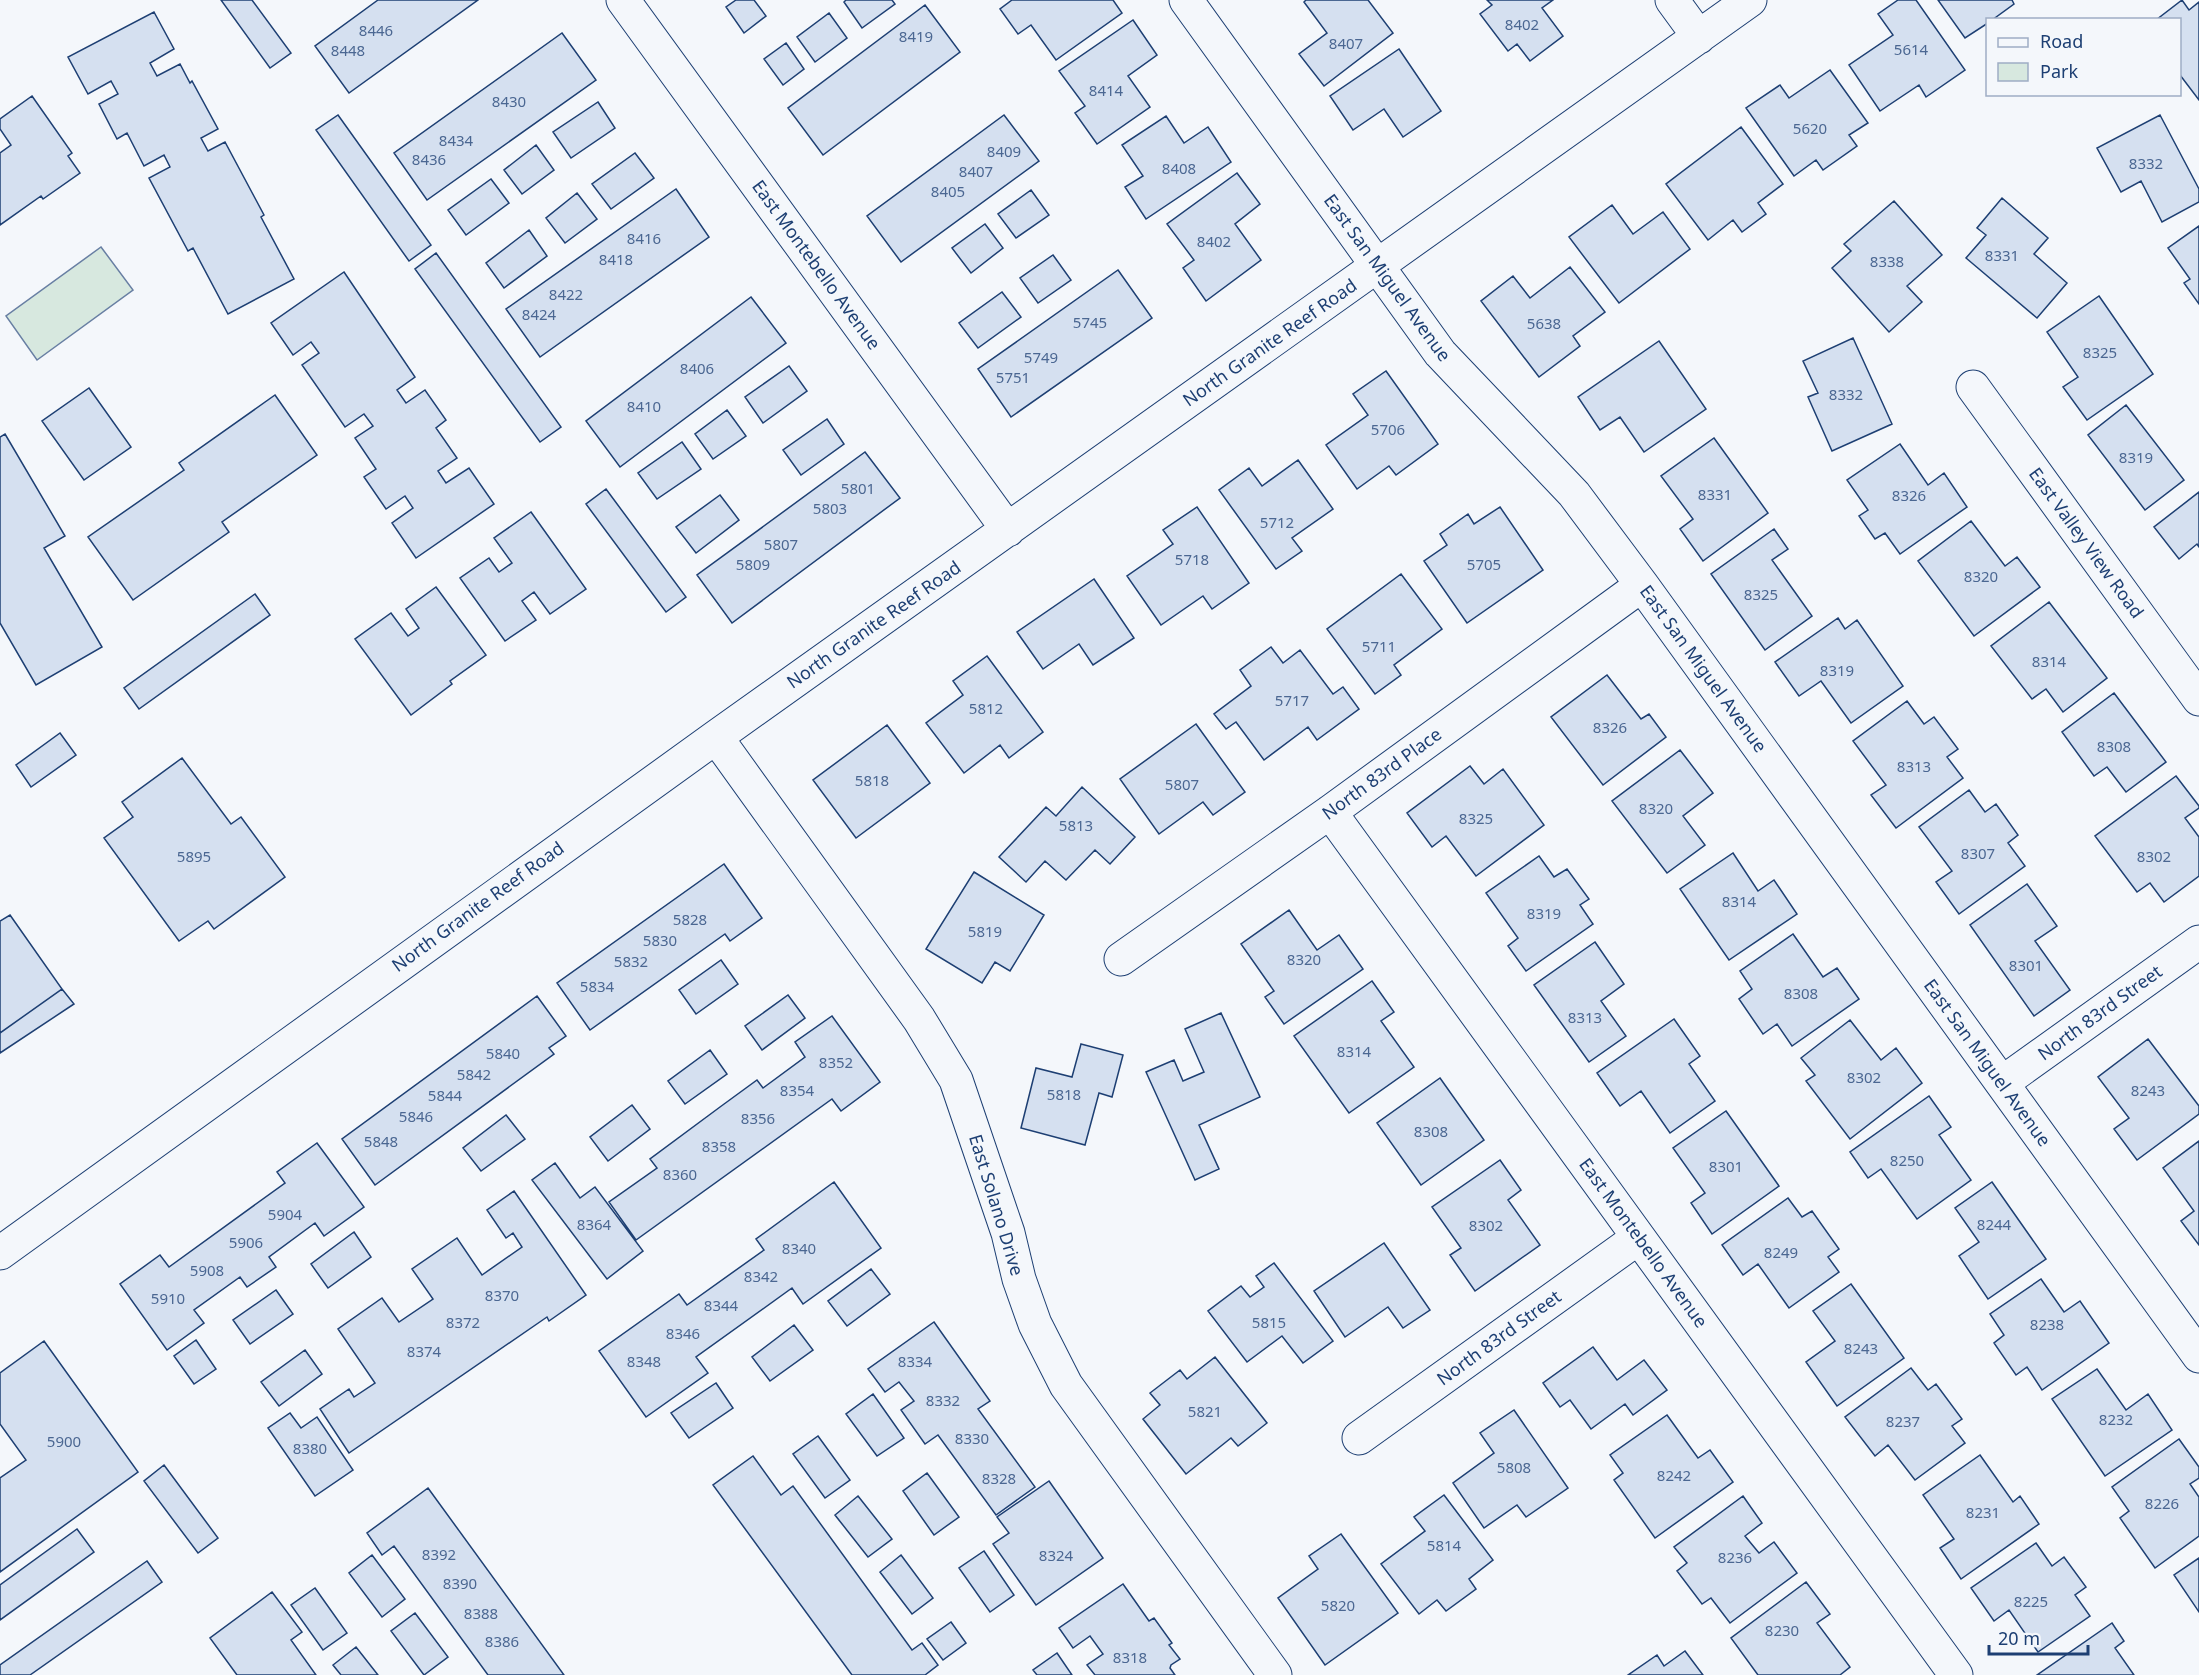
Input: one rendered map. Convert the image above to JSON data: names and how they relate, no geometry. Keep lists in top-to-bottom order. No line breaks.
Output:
{"streets":{"street":["East Montebello Avenue","East San Miguel Avenue","North Granite Reef Road","East Valley View Road","North 83rd Place","North 83rd Street","East Solano Drive"]},"crossings":[["East Montebello Avenue","North Granite Reef Road"],["East Montebello Avenue","North 83rd Place"],["East Montebello Avenue","North 83rd Street"],["East San Miguel Avenue","North Granite Reef Road"],["East San Miguel Avenue","North 83rd Place"],["East San Miguel Avenue","North 83rd Street"],["North Granite Reef Road","East Solano Drive"]],"house_numbers":["8402","8446","8419","8407","5614","8448","8414","8430","5620","8434","8409","8436","8332","8408","8407","8405","8416","8402","8331","8418","8338","8422","8424","5745","5638","8325","5749","8406","5751","8332","8410","5706","8319","5801","8331","8326","5803","5712","5807","5718","5809","5705","8320","8325","5711","8314","8319","5717","5812","8326","8308","8313","5818","5807","8320","8325","5813","8307","5895","8302","8314","8319","5828","5819","5830","8320","5832","8301","5834","8308","8313","8314","5840","8352","5842","8302","8354","8243","5818","5844","5846","8356","8308","5848","8358","8250","8301","8360","5904","8364","8244","8302","5906","8340","8249","5908","8342","8370","5910","8344","8372","5815","8238","8346","8243","8374","8348","8334","8332","5821","8232","8237","8330","5900","8380","5808","8242","8328","8226","8231","5814","8392","8324","8236","8390","8225","5820","8388","8230","8386","8318"],"legend":["Road","Park"],"scale_bar":"20 m"}
